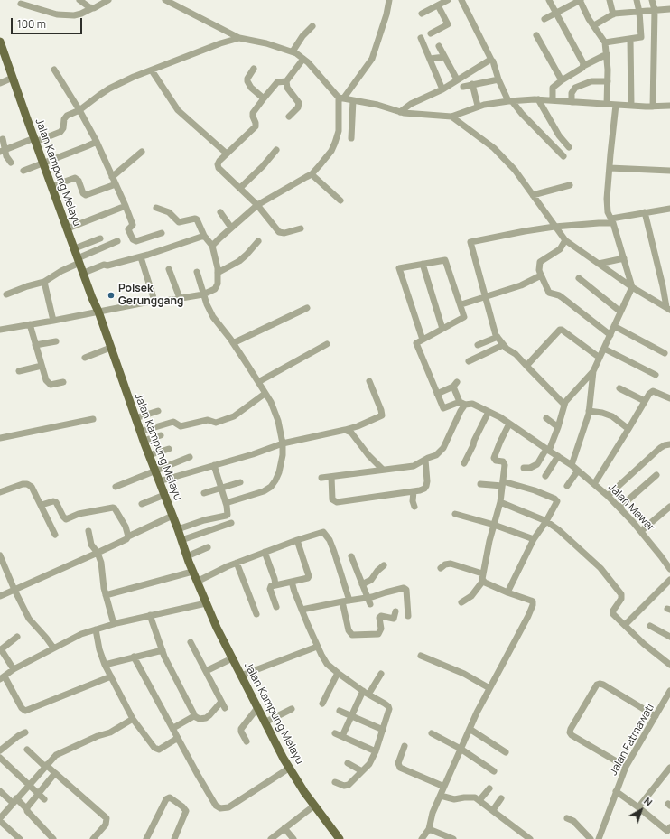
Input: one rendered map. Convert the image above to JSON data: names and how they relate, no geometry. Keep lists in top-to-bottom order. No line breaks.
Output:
{"streets":{"main road":["Jalan Kampung Melayu"],"street":["Jalan Mawar","Jalan Fatmawati"]},"places":["Polsek Gerunggang"],"scale_bar":"100 m","north":"top right"}
